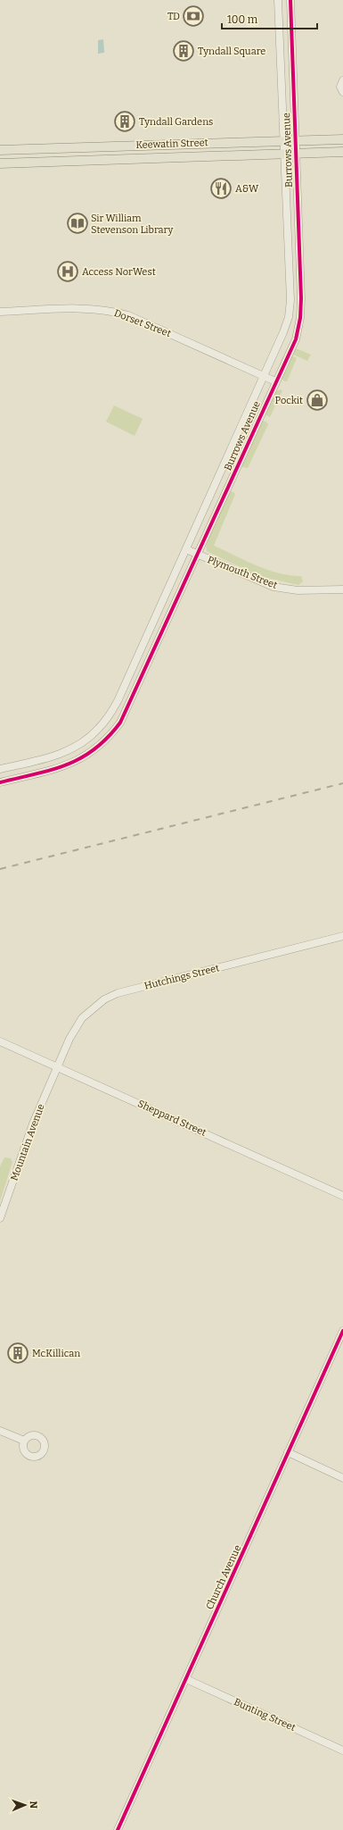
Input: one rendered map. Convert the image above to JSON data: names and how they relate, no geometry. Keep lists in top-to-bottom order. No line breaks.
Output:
{"streets":{"main road":["Keewatin Street"],"street":["Burrows Avenue","Dorset Street","Plymouth Street","Hutchings Street","Sheppard Street","Mountain Avenue","Church Avenue","Bunting Street"]},"crossings":[["Keewatin Street","Burrows Avenue"],["Burrows Avenue","Dorset Street"],["Burrows Avenue","Plymouth Street"],["Hutchings Street","Sheppard Street"],["Hutchings Street","Mountain Avenue"],["Sheppard Street","Mountain Avenue"],["Church Avenue","Bunting Street"]],"places":{"bank":["TD"],"building":["Tyndall Square","Tyndall Gardens","McKillican"],"restaurant":["A&W"],"library":["Sir William Stevenson Library"],"hospital":["Access NorWest"],"shop":["Pockit"]},"scale_bar":"100 m","north":"right"}
